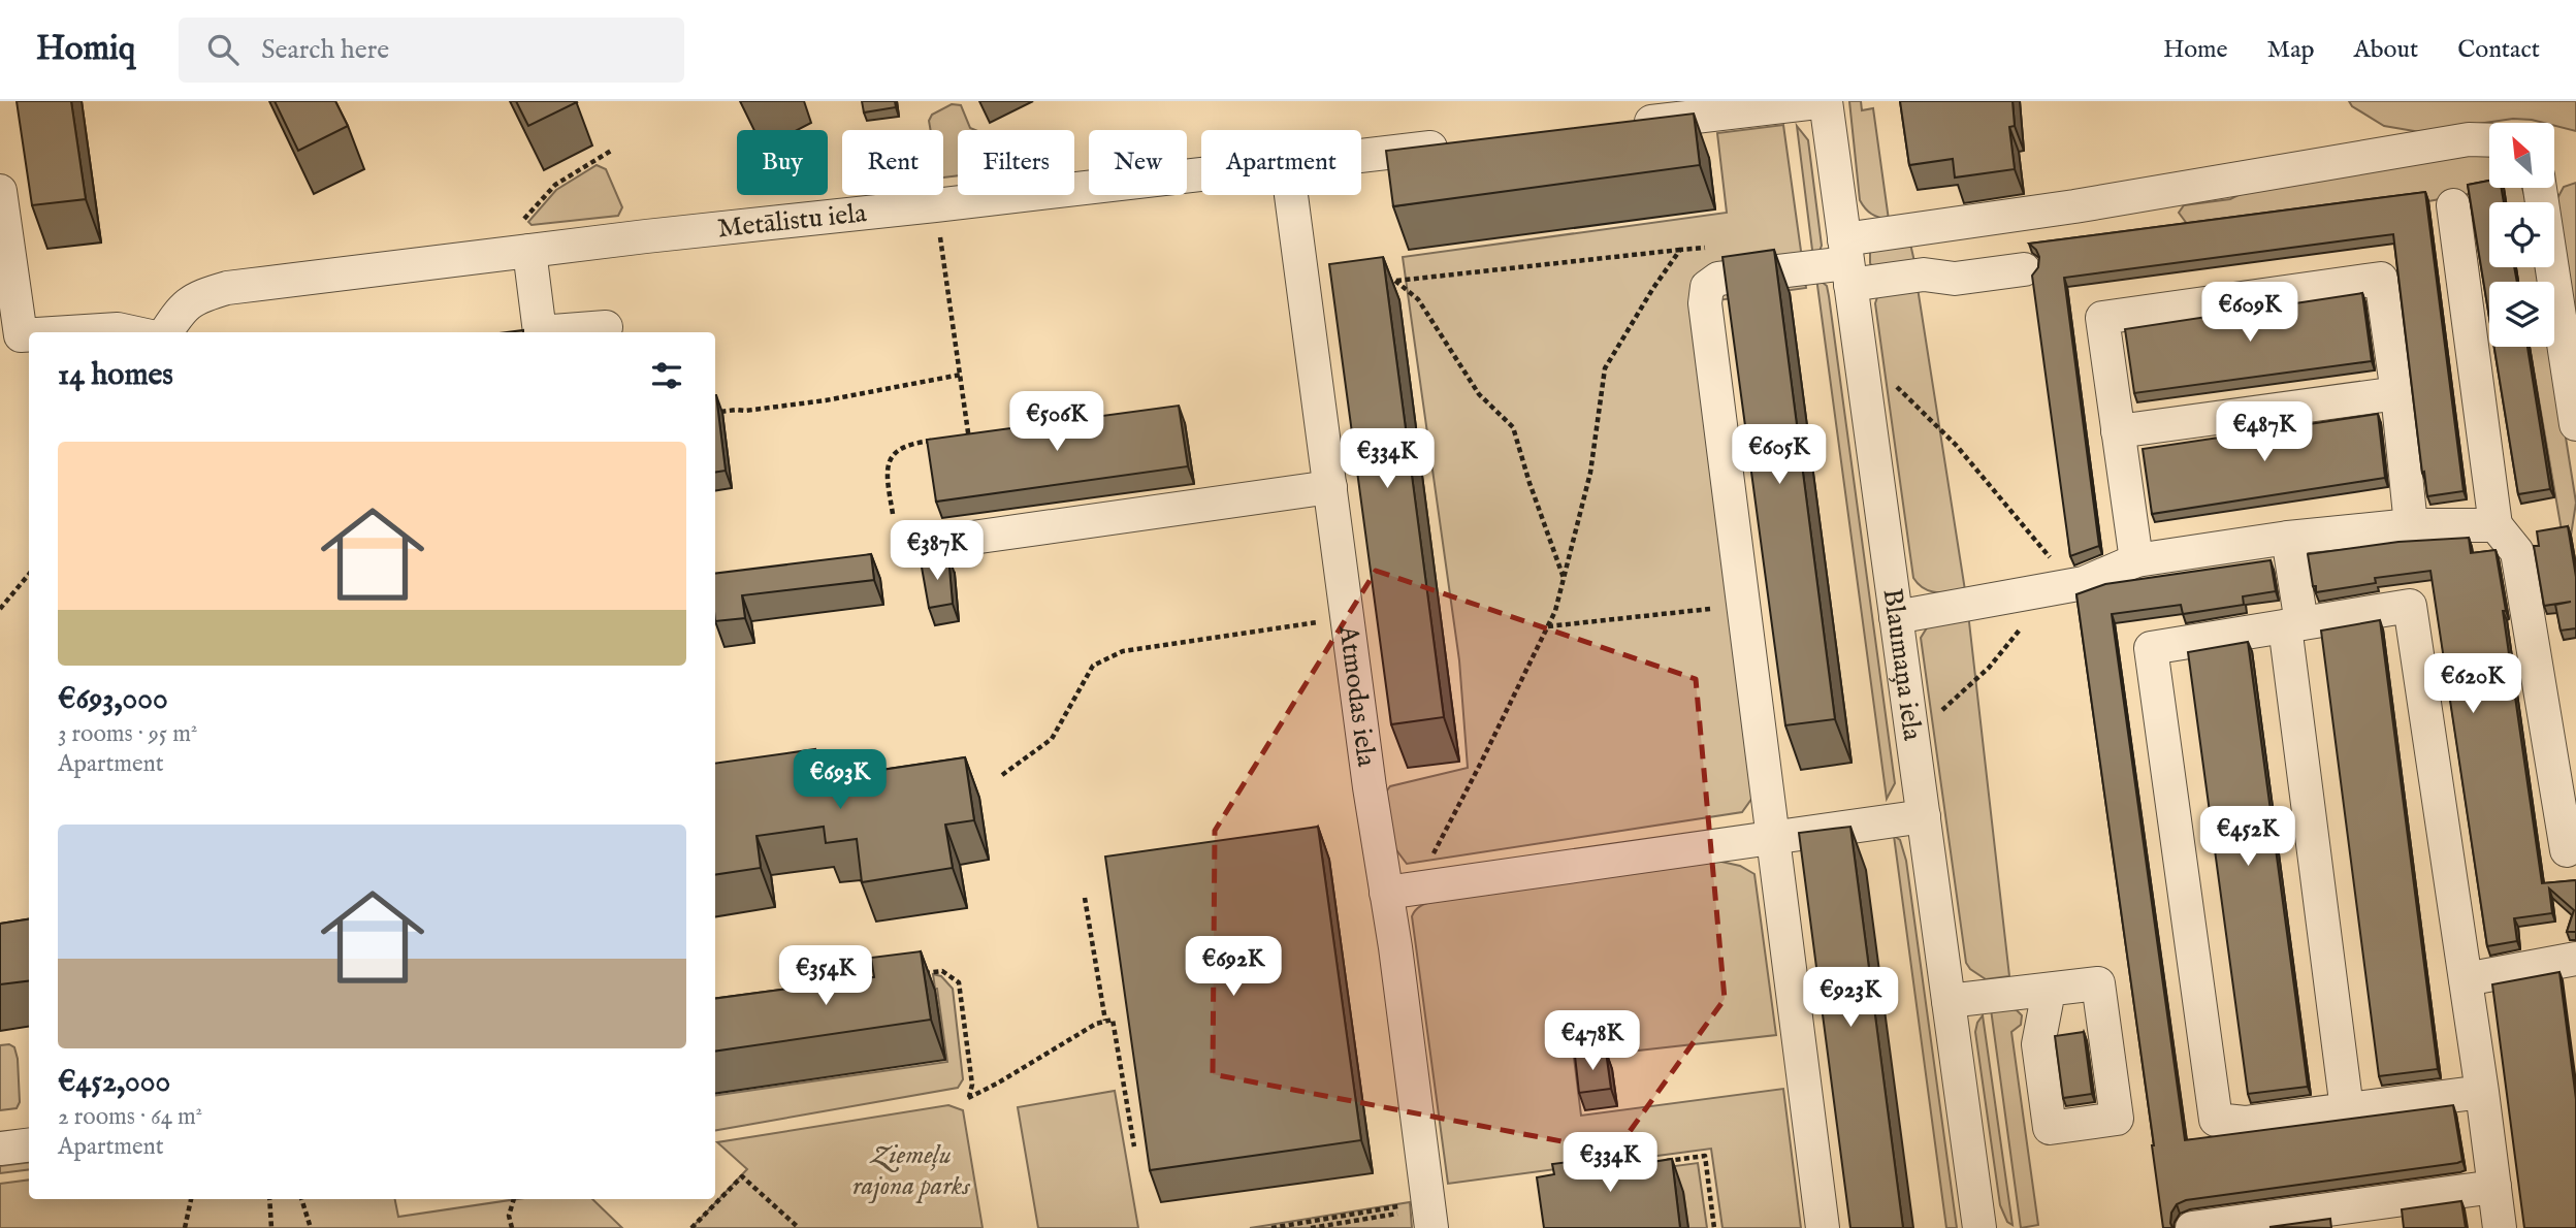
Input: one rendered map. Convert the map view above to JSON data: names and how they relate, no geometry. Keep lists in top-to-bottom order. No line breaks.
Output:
{"streets":{"street":["Metālistu iela","Blaumaņa iela","Atmodas iela"]},"parks":["Ziemeļu rajona parks"],"north":"top left","page":{"header":"Homiq","search":"Search here","nav":["Home","Map","About","Contact"],"chip":["Buy","Rent","Filters","New","Apartment"],"price":["€609K","€506K","€487K","€605K","€334K","€387K","€620K","€693K","€452K","€692K","€354K","€923K","€478K","€334K"],"heading":"14 homes","list":[{"name":"€693,000","note":"3 rooms · 95 m² · Apartment"},{"name":"€452,000","note":"2 rooms · 64 m² · Apartment"}]}}
